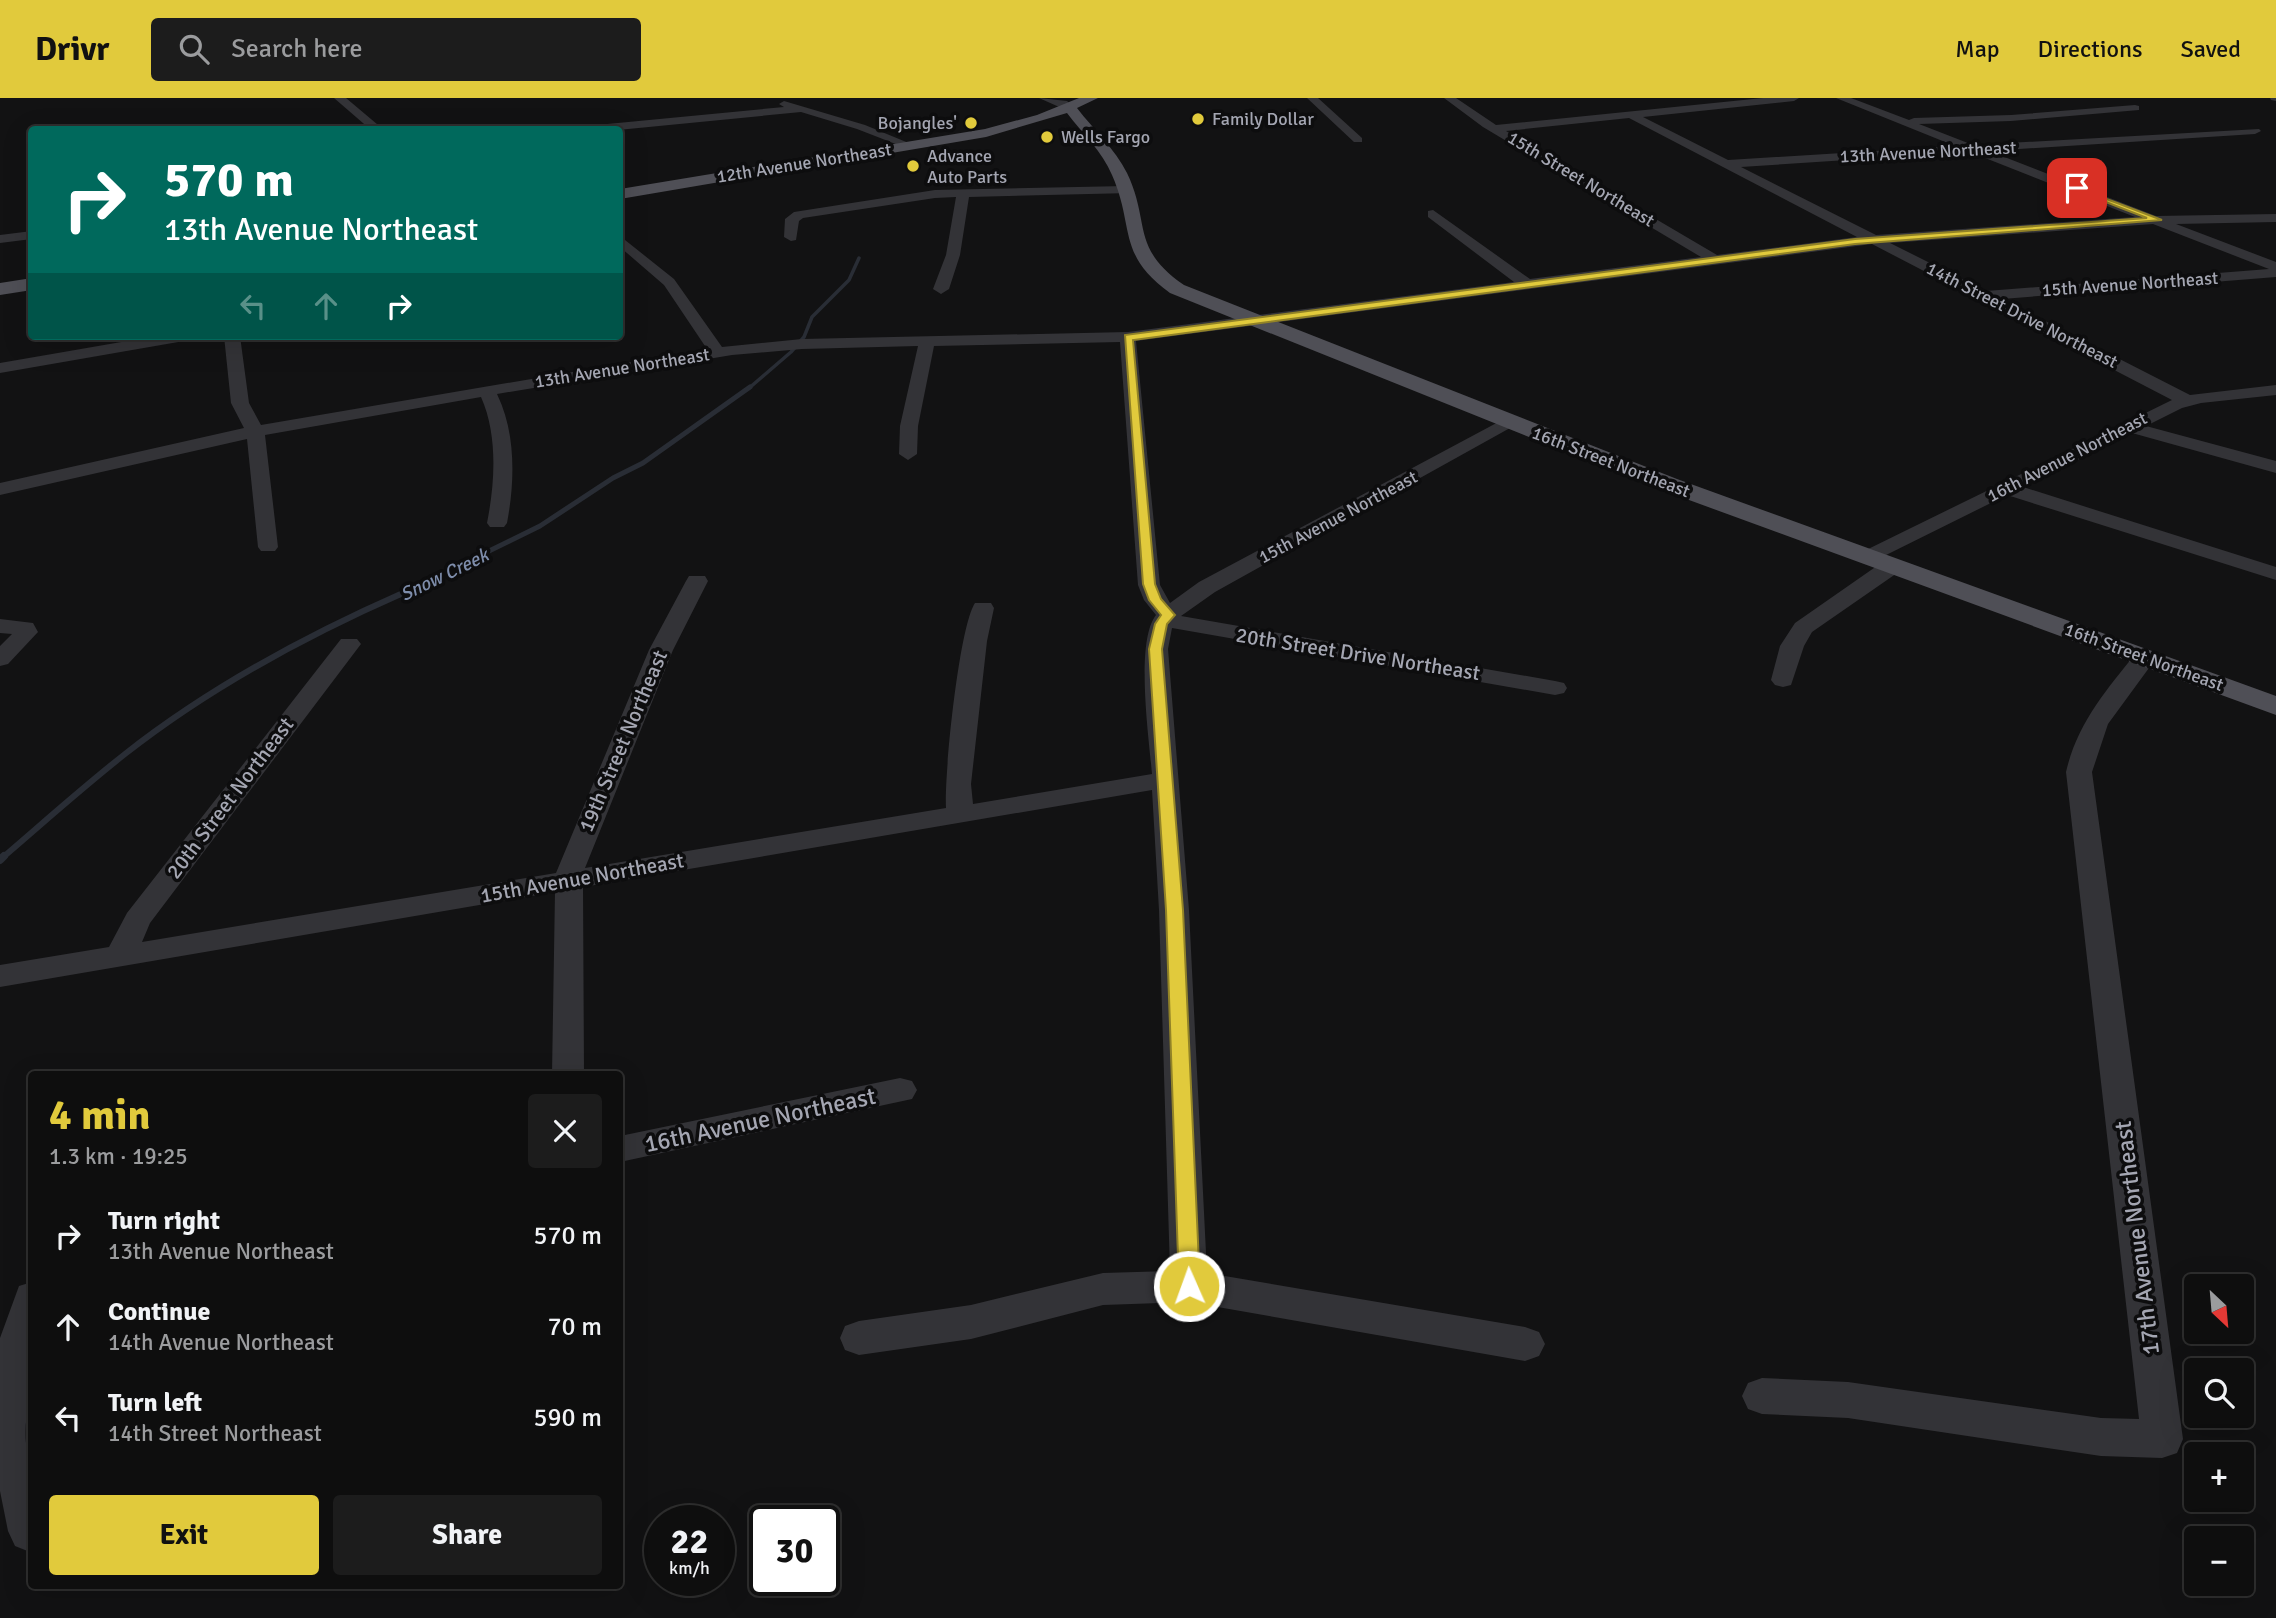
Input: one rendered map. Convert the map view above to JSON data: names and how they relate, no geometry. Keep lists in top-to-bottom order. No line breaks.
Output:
{"streets":{"main road":["12th Avenue Northeast","16th Street Northeast"],"street":["13th Avenue Northeast","15th Street Northeast","15th Avenue Northeast","14th Street Drive Northeast","16th Avenue Northeast","20th Street Drive Northeast","19th Street Northeast","20th Street Northeast","17th Avenue Northeast"]},"crossings":[["13th Avenue Northeast","15th Street Northeast"],["13th Avenue Northeast","14th Street Drive Northeast"],["13th Avenue Northeast","16th Street Northeast"],["12th Avenue Northeast","16th Street Northeast"],["15th Avenue Northeast","14th Street Drive Northeast"],["15th Avenue Northeast","16th Street Northeast"],["15th Avenue Northeast","20th Street Drive Northeast"],["15th Avenue Northeast","19th Street Northeast"],["15th Avenue Northeast","20th Street Northeast"],["14th Street Drive Northeast","16th Avenue Northeast"],["16th Avenue Northeast","16th Street Northeast"],["16th Street Northeast","17th Avenue Northeast"]],"water":["Snow Creek"],"places":["Family Dollar","Bojangles'","Wells Fargo","Advance Auto Parts"],"north":"bottom right","page":{"header":"Drivr","search":"Search here","nav":["Map","Directions","Saved"],"turn":["570 m","13th Avenue Northeast"],"heading":["4 min","1.3 km · 19:25"],"list":[{"name":"Turn right","note":"13th Avenue Northeast","value":"570 m"},{"name":"Continue","note":"14th Avenue Northeast","value":"70 m"},{"name":"Turn left","note":"14th Street Northeast","value":"590 m"}],"map_buttons":["+","−"],"buttons":["Exit","Share"],"speed":"22 km/h","limit":"30"}}
